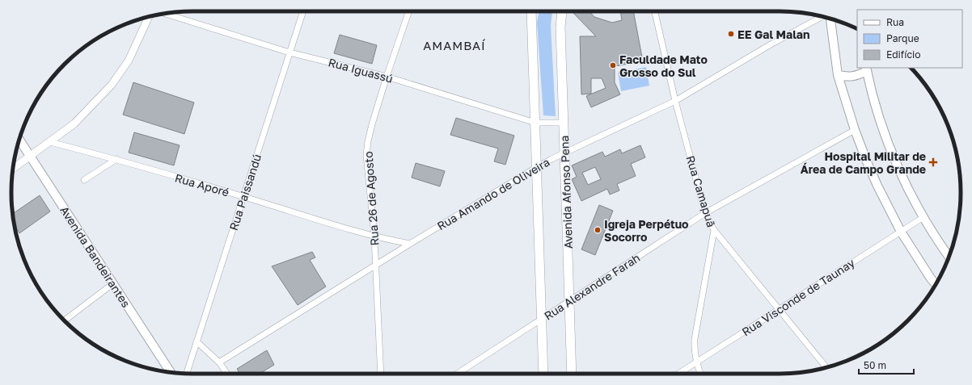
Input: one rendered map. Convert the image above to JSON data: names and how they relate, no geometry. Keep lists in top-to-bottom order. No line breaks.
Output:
{"streets":{"main road":["Avenida Afonso Pena","Avenida Bandeirantes"],"street":["Rua Iguassú","Rua Aporé","Rua Camapuã","Rua Paissandú","Rua Amando de Oliveira","Rua 26 de Agosto","Rua Alexandre Farah","Rua Visconde de Taunay"]},"crossings":[["Rua Iguassú","Rua Paissandú"],["Rua Iguassú","Avenida Afonso Pena"],["Rua Iguassú","Rua 26 de Agosto"],["Rua Aporé","Rua Paissandú"],["Rua Aporé","Rua Amando de Oliveira"],["Rua Aporé","Rua 26 de Agosto"],["Rua Camapuã","Rua Amando de Oliveira"],["Rua Camapuã","Rua Alexandre Farah"],["Rua Camapuã","Rua Visconde de Taunay"],["Avenida Afonso Pena","Rua Amando de Oliveira"],["Avenida Afonso Pena","Rua Alexandre Farah"],["Rua Amando de Oliveira","Rua 26 de Agosto"]],"districts":["AMAMBAÍ"],"places":{"other":["EE Gal Malan","Faculdade Mato Grosso do Sul","Igreja Perpétuo Socorro"],"health":["Hospital Militar de Área de Campo Grande"]},"legend":["Rua","Parque","Edifício"],"scale_bar":"50 m"}
